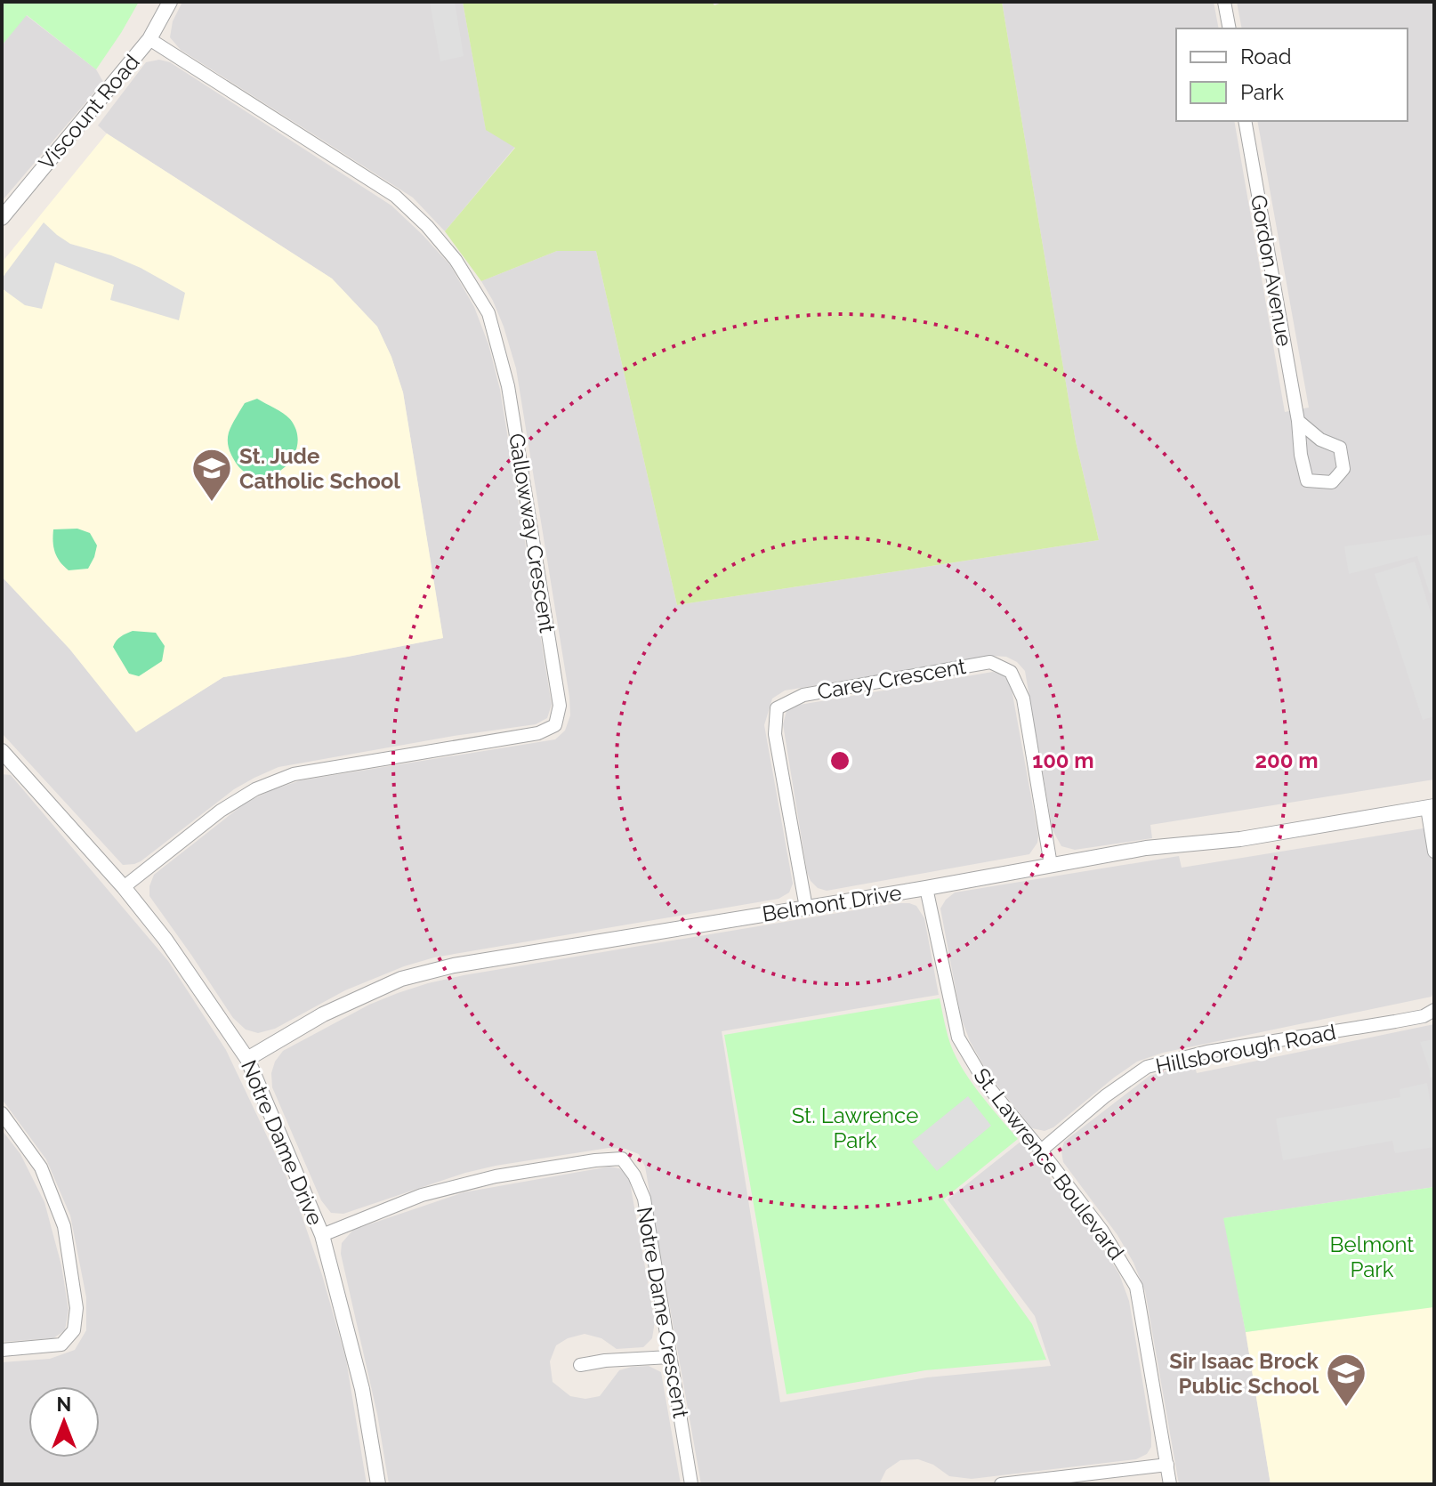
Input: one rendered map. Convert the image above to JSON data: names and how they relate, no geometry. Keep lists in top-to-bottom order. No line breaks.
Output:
{"streets":{"street":["Viscount Road","Gordon Avenue","Gallowway Crescent","Carey Crescent","Belmont Drive","Hillsborough Road","Notre Dame Drive","St. Lawrence Boulevard","Notre Dame Crescent"]},"crossings":[["Viscount Road","Gallowway Crescent"],["Gallowway Crescent","Notre Dame Drive"],["Carey Crescent","Belmont Drive"],["Belmont Drive","Notre Dame Drive"],["Belmont Drive","St. Lawrence Boulevard"],["Hillsborough Road","St. Lawrence Boulevard"],["Notre Dame Drive","Notre Dame Crescent"]],"parks":["St. Lawrence Park","Belmont Park"],"places":{"school or university":["St. Jude Catholic School","Sir Isaac Brock Public School"]},"legend":["Road","Park"],"north":"top","rings":["100 m","200 m"]}
